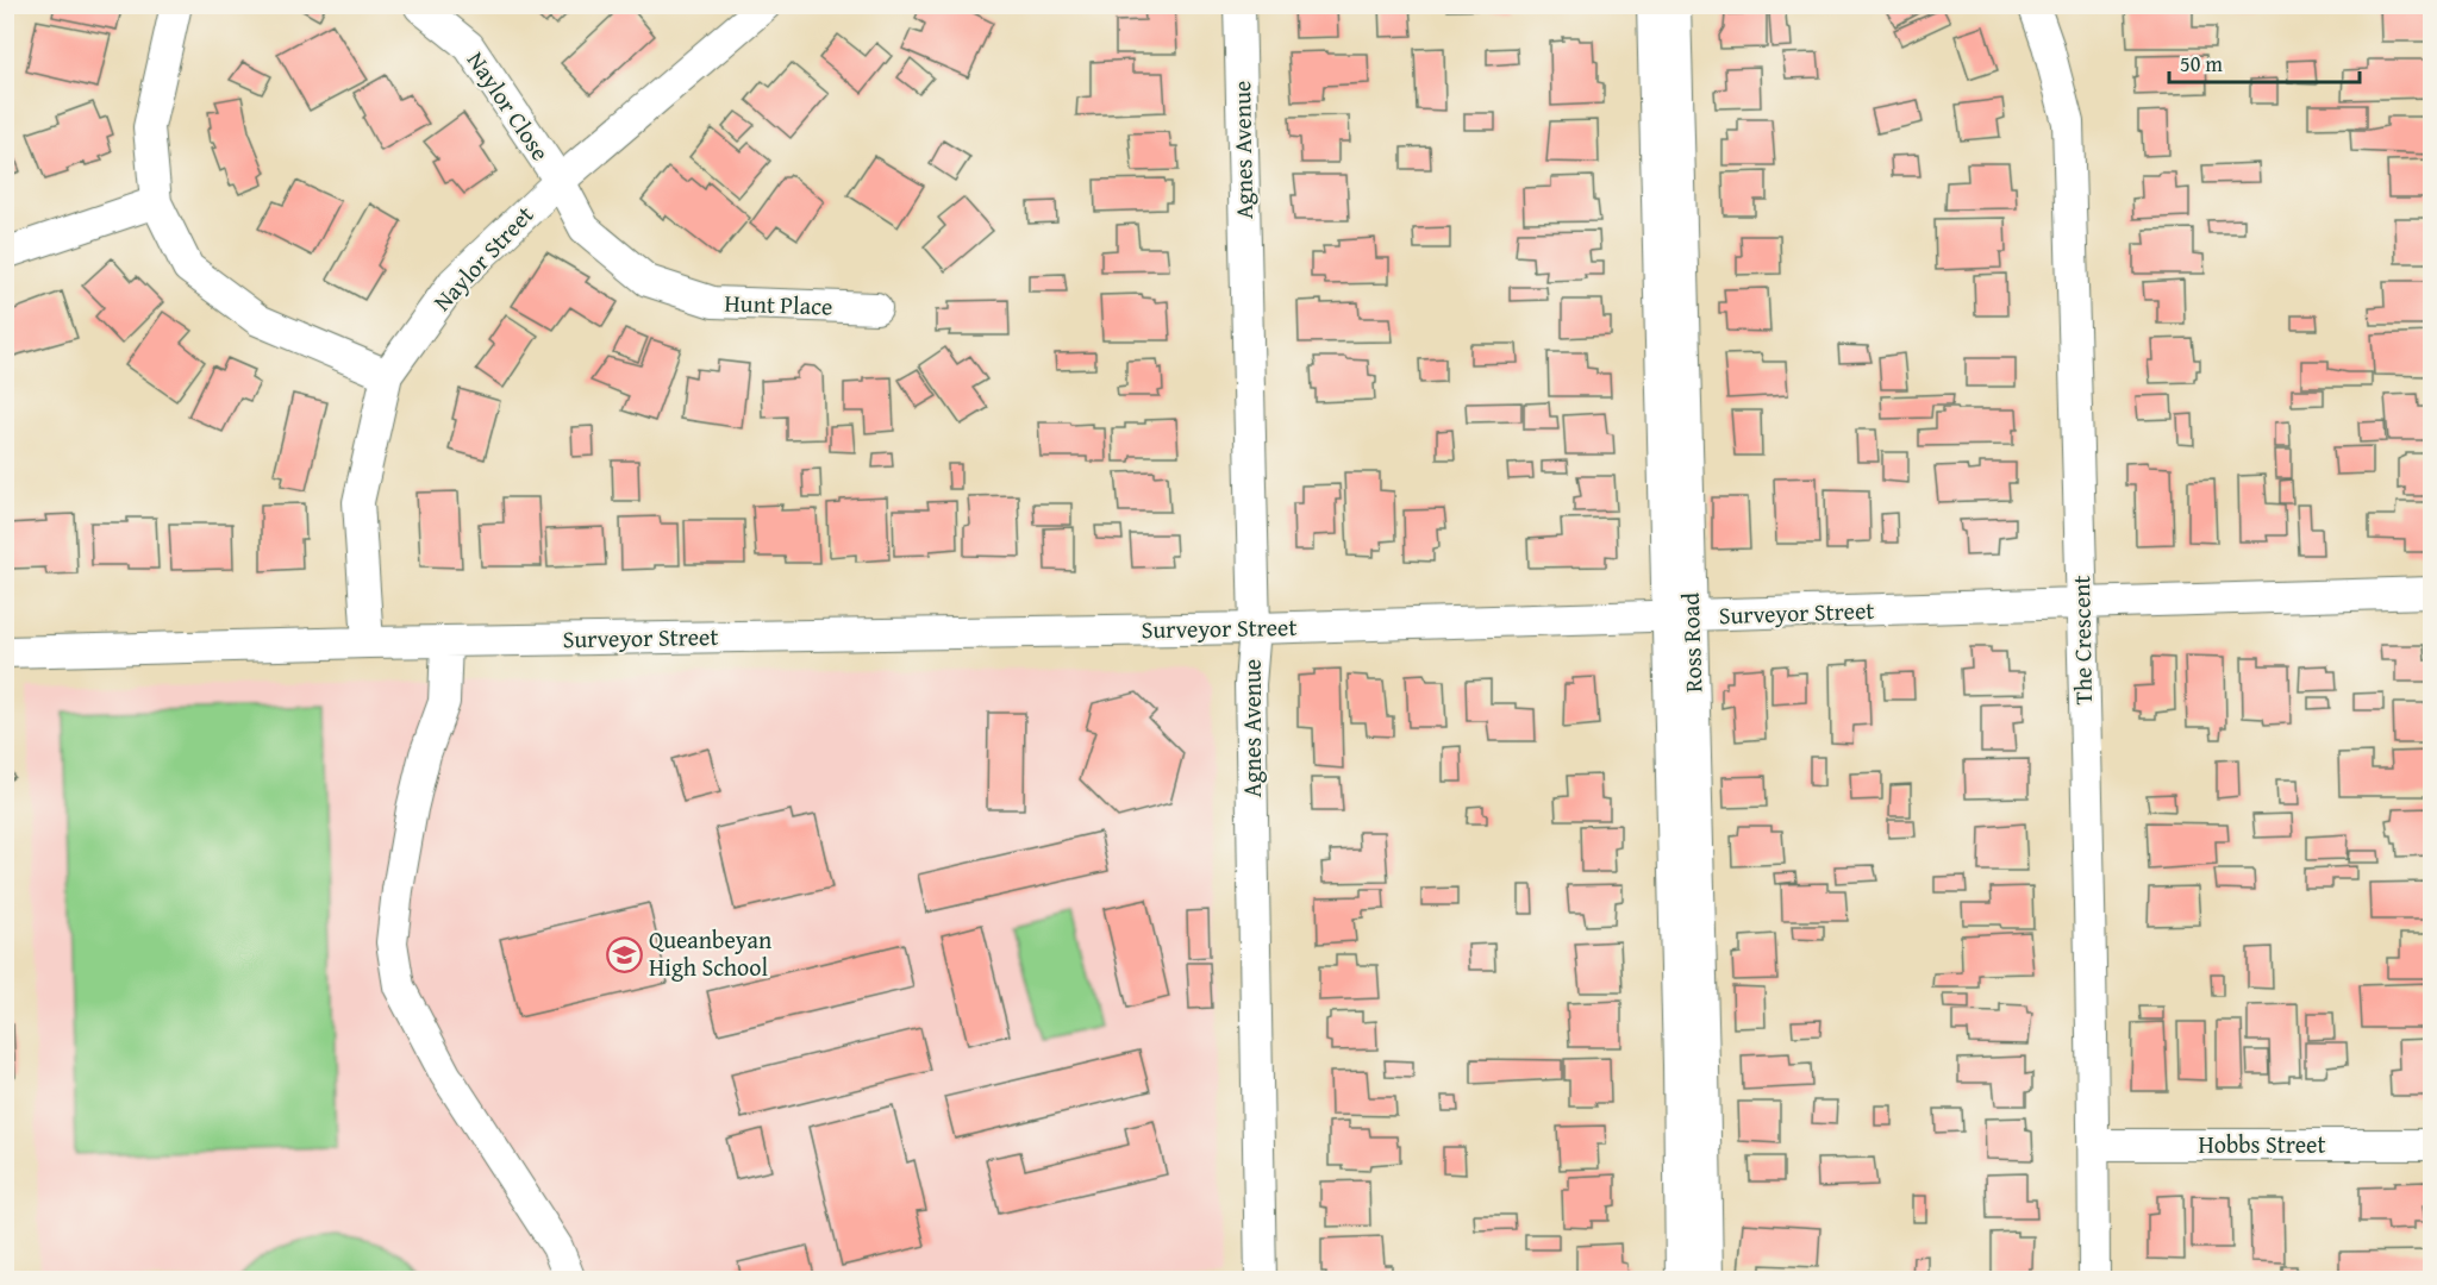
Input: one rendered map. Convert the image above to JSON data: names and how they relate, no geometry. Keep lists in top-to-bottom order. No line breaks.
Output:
{"streets":{"street":["Naylor Close","Agnes Avenue","Naylor Street","Hunt Place","Surveyor Street","The Crescent","Ross Road","Hobbs Street"]},"crossings":[["Naylor Close","Naylor Street"],["Naylor Close","Hunt Place"],["Agnes Avenue","Surveyor Street"],["Naylor Street","Hunt Place"],["Naylor Street","Surveyor Street"],["Surveyor Street","The Crescent"],["Surveyor Street","Ross Road"],["The Crescent","Hobbs Street"]],"places":{"school or university":["Queanbeyan High School"]},"scale_bar":"50 m"}
